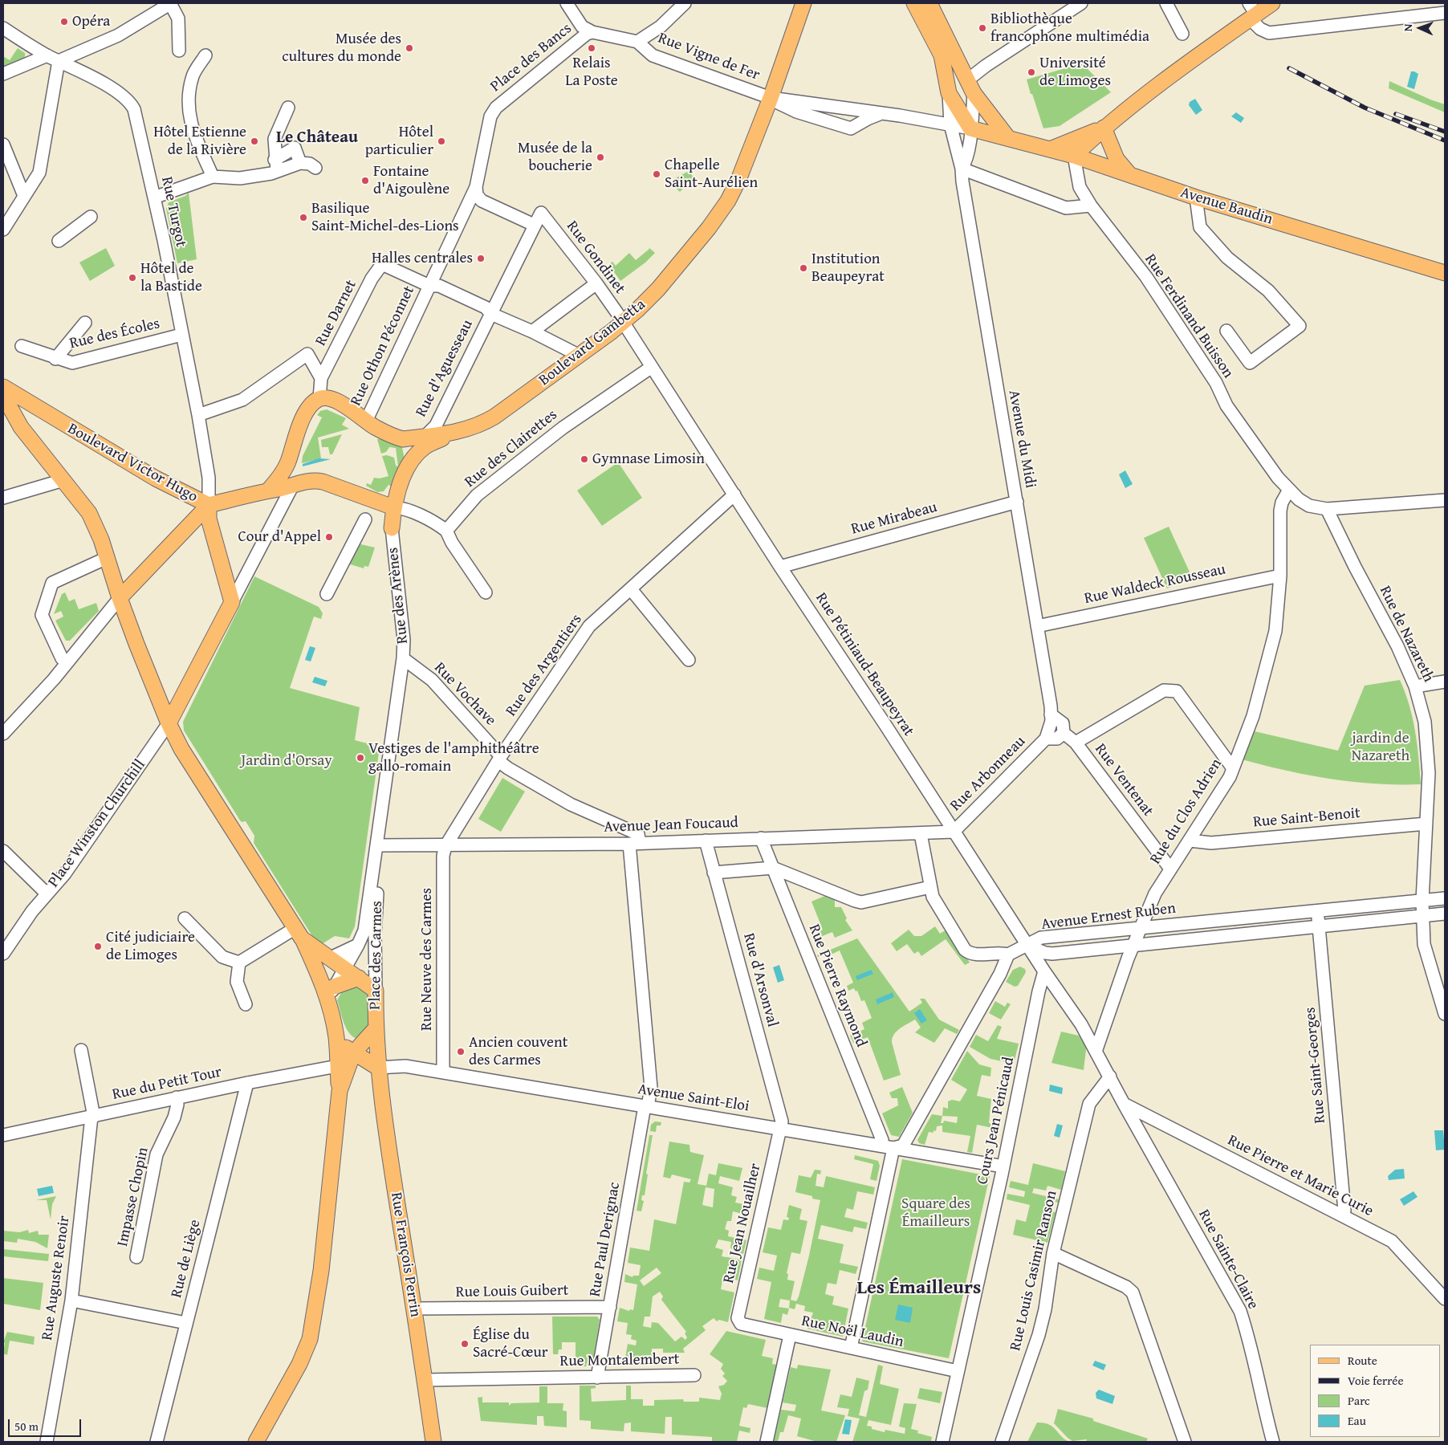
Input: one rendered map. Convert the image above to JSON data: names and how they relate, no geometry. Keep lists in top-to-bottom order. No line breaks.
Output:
{"streets":{"main road":["Avenue Baudin","Boulevard Gambetta","Boulevard Victor Hugo","Rue des Arènes","Place Winston Churchill","Place des Carmes","Rue François Perrin"],"street":["Rue Vigne de Fer","Place des Bancs","Rue Turgot","Rue Gondinet","Rue Darnet","Rue Ferdinand Buisson","Rue des Écoles","Rue Othon Péconnet","Rue d'Aguesseau","Avenue du Midi","Rue des Clairettes","Rue Mirabeau","Rue Waldeck Rousseau","Rue de Nazareth","Rue Pétiniaud-Beaupeyrat","Rue des Argentiers","Rue Vochave","Rue Arbonneau","Rue Ventenat","Rue du Clos Adrien","Rue Saint-Benoit","Avenue Jean Foucaud","Avenue Ernest Ruben","Rue Neuve des Carmes","Rue d'Arsonval","Rue Pierre Raymond","Rue Saint-Georges","Rue du Petit Tour","Avenue Saint-Eloi","Cours Jean Pénicaud","Rue Pierre et Marie Curie","Impasse Chopin","Rue Jean Nouailher","Rue Paul Derignac","Rue de Liège","Rue Sainte-Claire","Rue Louis Casimir Ranson","Rue Auguste Renoir","Rue Louis Guibert","Rue Noël Laudin","Rue Montalembert"]},"crossings":[["Rue Vigne de Fer","Boulevard Gambetta"],["Place des Bancs","Rue Othon Péconnet"],["Avenue Baudin","Rue Ferdinand Buisson"],["Avenue Baudin","Avenue du Midi"],["Rue Turgot","Rue des Écoles"],["Rue Turgot","Boulevard Victor Hugo"],["Rue Gondinet","Boulevard Gambetta"],["Rue Gondinet","Rue d'Aguesseau"],["Rue Gondinet","Rue Pétiniaud-Beaupeyrat"],["Rue Darnet","Rue Othon Péconnet"],["Rue Ferdinand Buisson","Rue du Clos Adrien"],["Boulevard Gambetta","Rue d'Aguesseau"],["Boulevard Gambetta","Rue des Arènes"],["Boulevard Gambetta","Rue Pétiniaud-Beaupeyrat"],["Rue d'Aguesseau","Rue des Arènes"],["Avenue du Midi","Rue Mirabeau"],["Avenue du Midi","Rue Waldeck Rousseau"],["Avenue du Midi","Rue Arbonneau"],["Rue des Clairettes","Rue Pétiniaud-Beaupeyrat"],["Boulevard Victor Hugo","Rue des Arènes"],["Rue Mirabeau","Rue Pétiniaud-Beaupeyrat"],["Rue Waldeck Rousseau","Rue du Clos Adrien"],["Rue des Arènes","Rue Vochave"],["Rue des Arènes","Place des Carmes"],["Rue de Nazareth","Rue Saint-Benoit"],["Rue de Nazareth","Avenue Ernest Ruben"],["Rue Pétiniaud-Beaupeyrat","Rue des Argentiers"],["Rue Pétiniaud-Beaupeyrat","Rue Arbonneau"],["Rue Pétiniaud-Beaupeyrat","Rue du Clos Adrien"],["Rue Pétiniaud-Beaupeyrat","Avenue Jean Foucaud"],["Rue Pétiniaud-Beaupeyrat","Avenue Ernest Ruben"],["Rue Pétiniaud-Beaupeyrat","Cours Jean Pénicaud"],["Rue Pétiniaud-Beaupeyrat","Rue Sainte-Claire"],["Rue Pétiniaud-Beaupeyrat","Rue Louis Casimir Ranson"],["Rue des Argentiers","Rue Vochave"],["Rue des Argentiers","Avenue Jean Foucaud"],["Rue des Argentiers","Rue Neuve des Carmes"],["Rue Vochave","Avenue Jean Foucaud"],["Rue Vochave","Rue Paul Derignac"],["Rue Arbonneau","Avenue Jean Foucaud"],["Rue Ventenat","Rue du Clos Adrien"],["Rue du Clos Adrien","Rue Saint-Benoit"],["Rue du Clos Adrien","Avenue Ernest Ruben"],["Avenue Jean Foucaud","Place des Carmes"],["Avenue Jean Foucaud","Rue Neuve des Carmes"],["Avenue Jean Foucaud","Rue d'Arsonval"],["Avenue Jean Foucaud","Rue Pierre Raymond"],["Avenue Jean Foucaud","Rue Paul Derignac"],["Avenue Ernest Ruben","Rue Saint-Georges"],["Place des Carmes","Avenue Saint-Eloi"],["Place des Carmes","Rue François Perrin"],["Rue Neuve des Carmes","Avenue Saint-Eloi"],["Rue d'Arsonval","Avenue Saint-Eloi"],["Rue d'Arsonval","Rue Jean Nouailher"],["Rue Pierre Raymond","Avenue Saint-Eloi"],["Rue Saint-Georges","Rue Pierre et Marie Curie"],["Rue du Petit Tour","Impasse Chopin"],["Rue du Petit Tour","Rue de Liège"],["Rue du Petit Tour","Rue Auguste Renoir"],["Avenue Saint-Eloi","Cours Jean Pénicaud"],["Avenue Saint-Eloi","Rue Jean Nouailher"],["Avenue Saint-Eloi","Rue Paul Derignac"],["Avenue Saint-Eloi","Rue François Perrin"],["Cours Jean Pénicaud","Rue Noël Laudin"],["Rue Pierre et Marie Curie","Rue Sainte-Claire"],["Rue Jean Nouailher","Rue Noël Laudin"],["Rue Paul Derignac","Rue Louis Guibert"],["Rue Paul Derignac","Rue Montalembert"],["Rue François Perrin","Rue Louis Guibert"],["Rue François Perrin","Rue Montalembert"],["Rue Sainte-Claire","Rue Louis Casimir Ranson"]],"districts":["Le Château","Les Émailleurs"],"parks":["jardin de Nazareth","Jardin d'Orsay","Square des Émailleurs"],"places":["Opéra","Bibliothèque francophone multimédia","Musée des cultures du monde","Relais La Poste","Université de Limoges","Hôtel Estienne de la Rivière","Hôtel particulier","Musée de la boucherie","Chapelle Saint-Aurélien","Fontaine d'Aigoulène","Basilique Saint-Michel-des-Lions","Halles centrales","Institution Beaupeyrat","Hôtel de la Bastide","Gymnase Limosin","Cour d'Appel","Vestiges de l'amphithéâtre gallo-romain","Cité judiciaire de Limoges","Ancien couvent des Carmes","Église du Sacré-Cœur"],"legend":["Route","Voie ferrée","Parc","Eau"],"scale_bar":"50 m","north":"left"}
